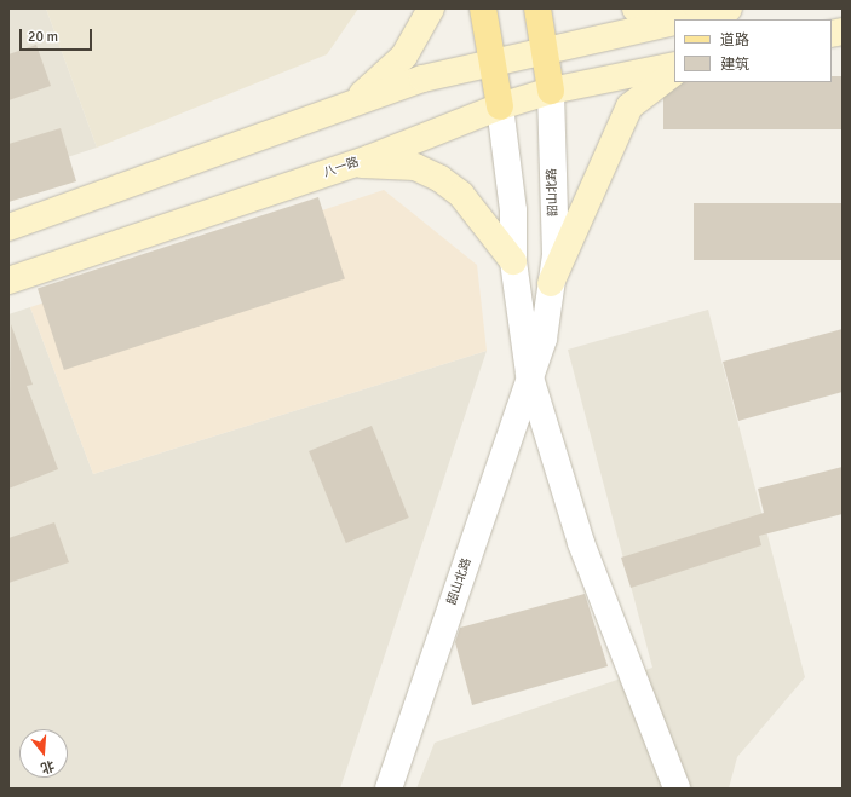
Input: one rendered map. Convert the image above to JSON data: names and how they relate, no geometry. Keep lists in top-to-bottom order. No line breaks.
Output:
{"streets":{"main road":["八一路","韶山北路"]},"crossings":[["八一路","韶山北路"]],"legend":["道路","建筑"],"scale_bar":"20 m","north":"bottom"}
